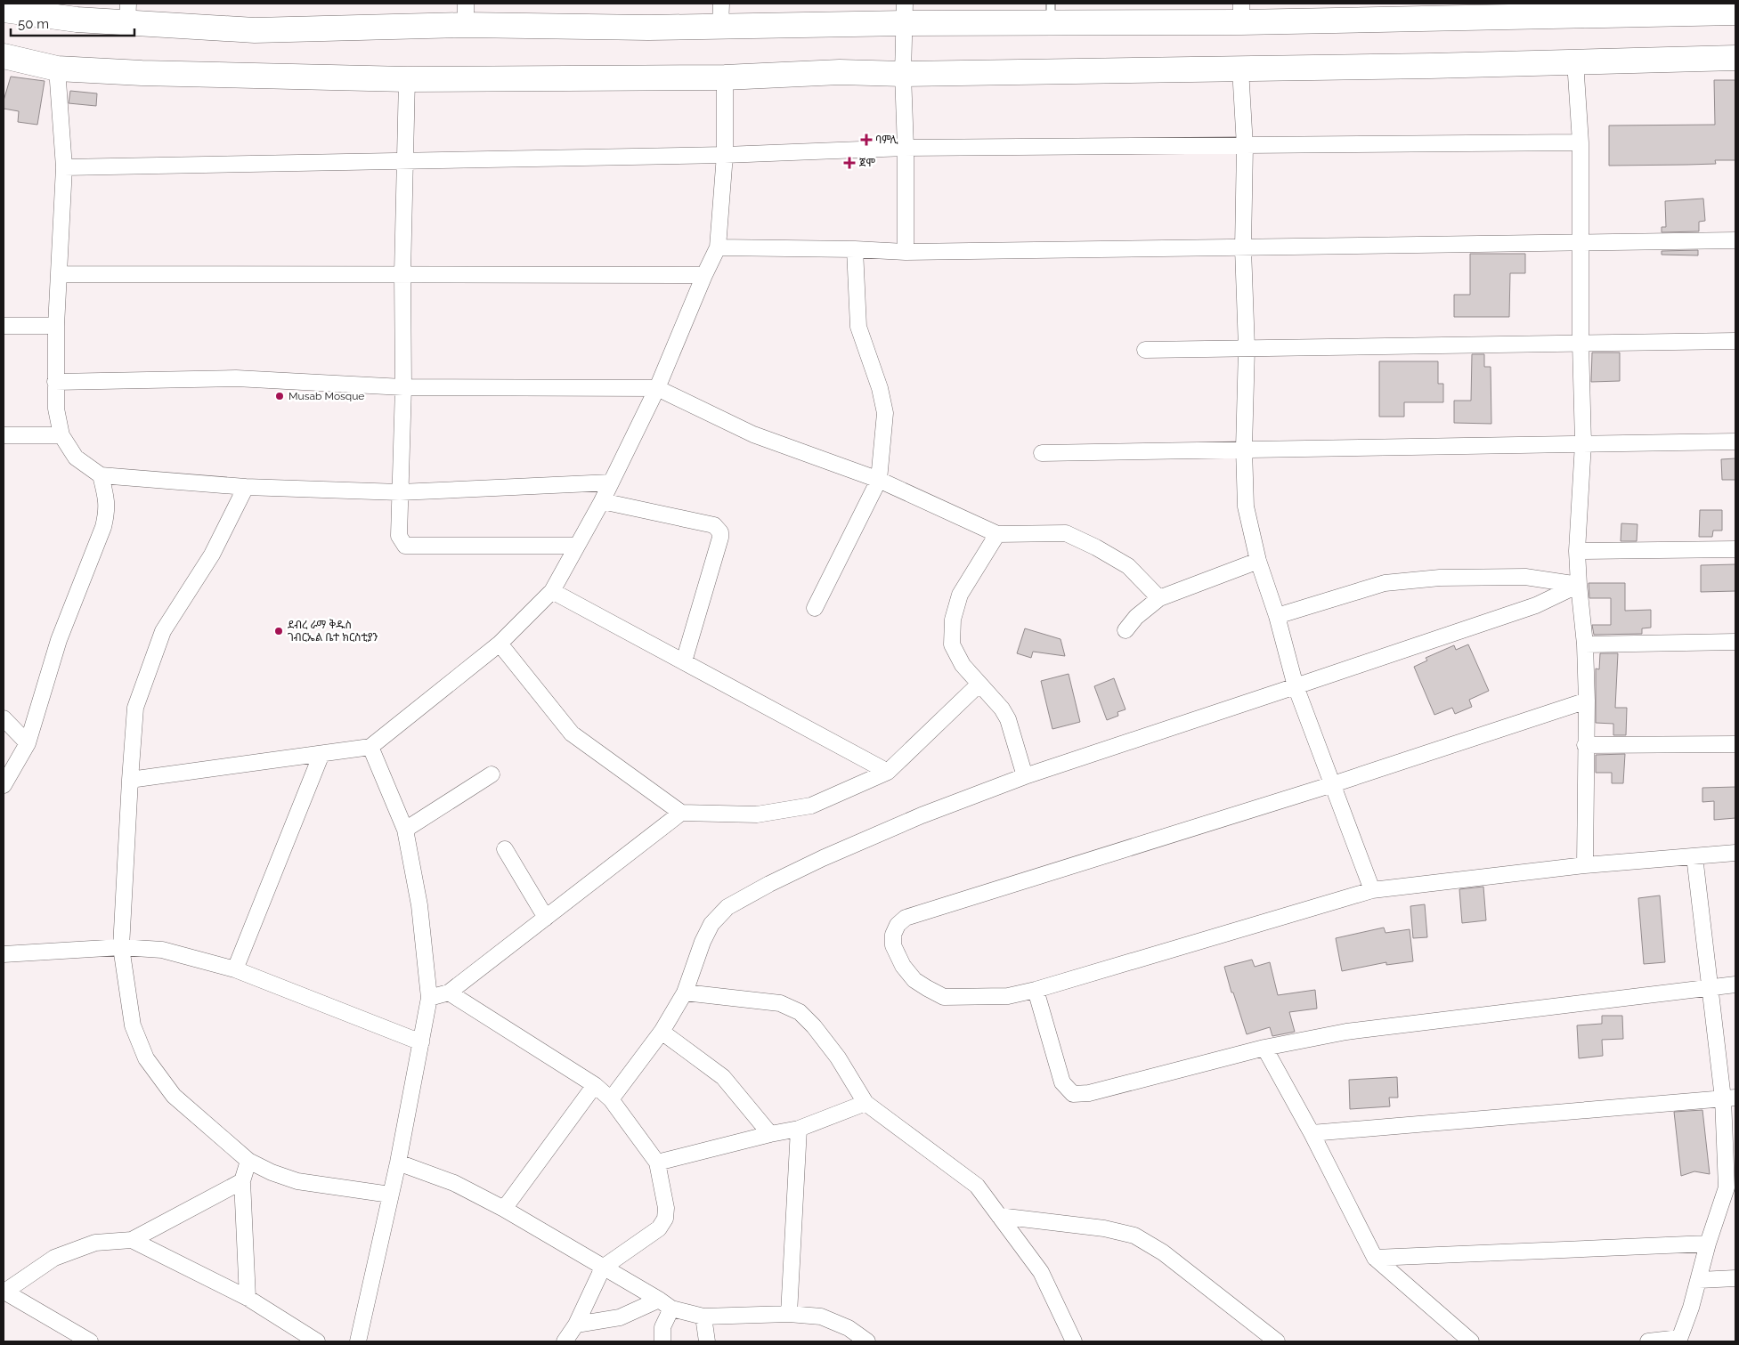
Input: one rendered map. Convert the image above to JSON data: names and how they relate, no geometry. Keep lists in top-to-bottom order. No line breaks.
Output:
{"places":{"health":["ባምሊ","ጀሞ"],"other":["Musab Mosque","ደብረ ራማ ቅዱስ ገብርኤል ቤተ ክርስቲያን"]},"scale_bar":"50 m"}
